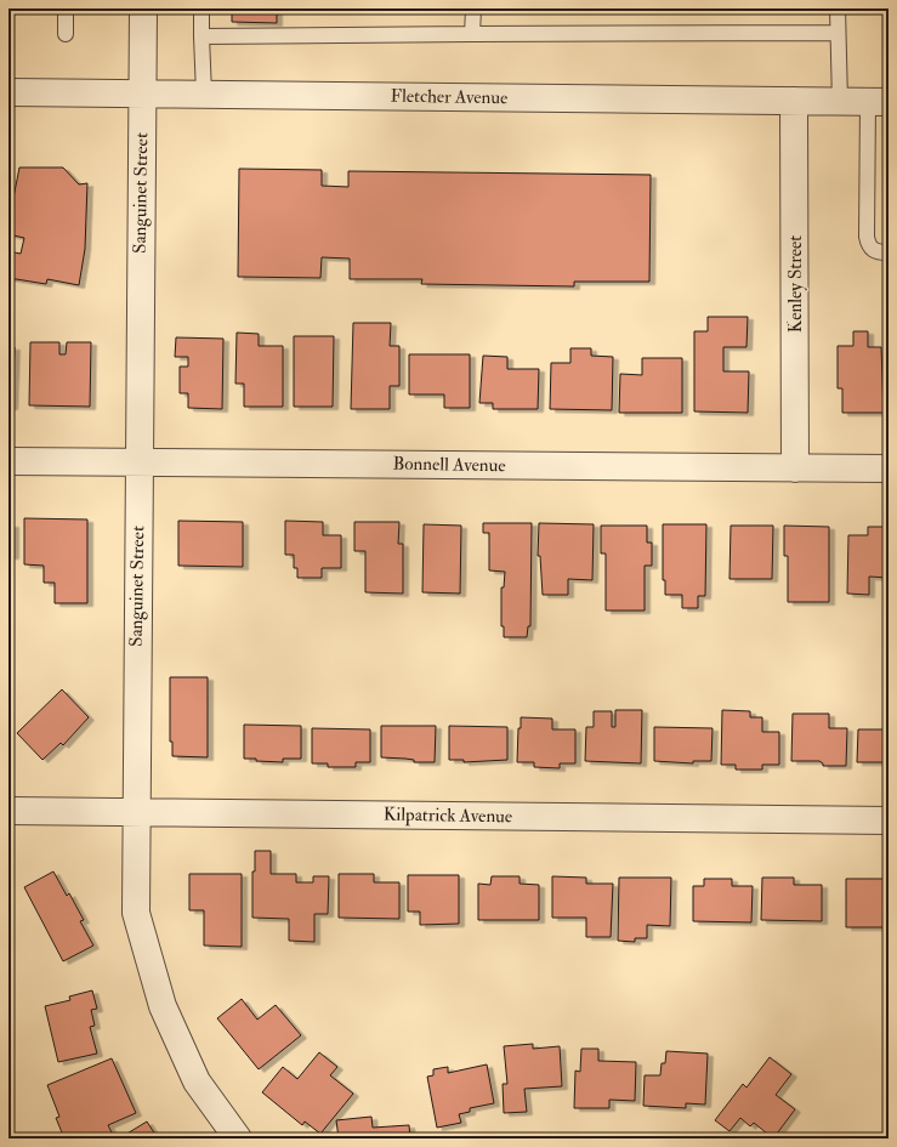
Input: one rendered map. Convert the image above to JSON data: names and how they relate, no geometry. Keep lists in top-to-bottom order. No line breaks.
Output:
{"streets":{"street":["Fletcher Avenue","Sanguinet Street","Kenley Street","Bonnell Avenue","Kilpatrick Avenue"]},"crossings":[["Fletcher Avenue","Sanguinet Street"],["Fletcher Avenue","Kenley Street"],["Sanguinet Street","Bonnell Avenue"],["Sanguinet Street","Kilpatrick Avenue"],["Kenley Street","Bonnell Avenue"]]}
